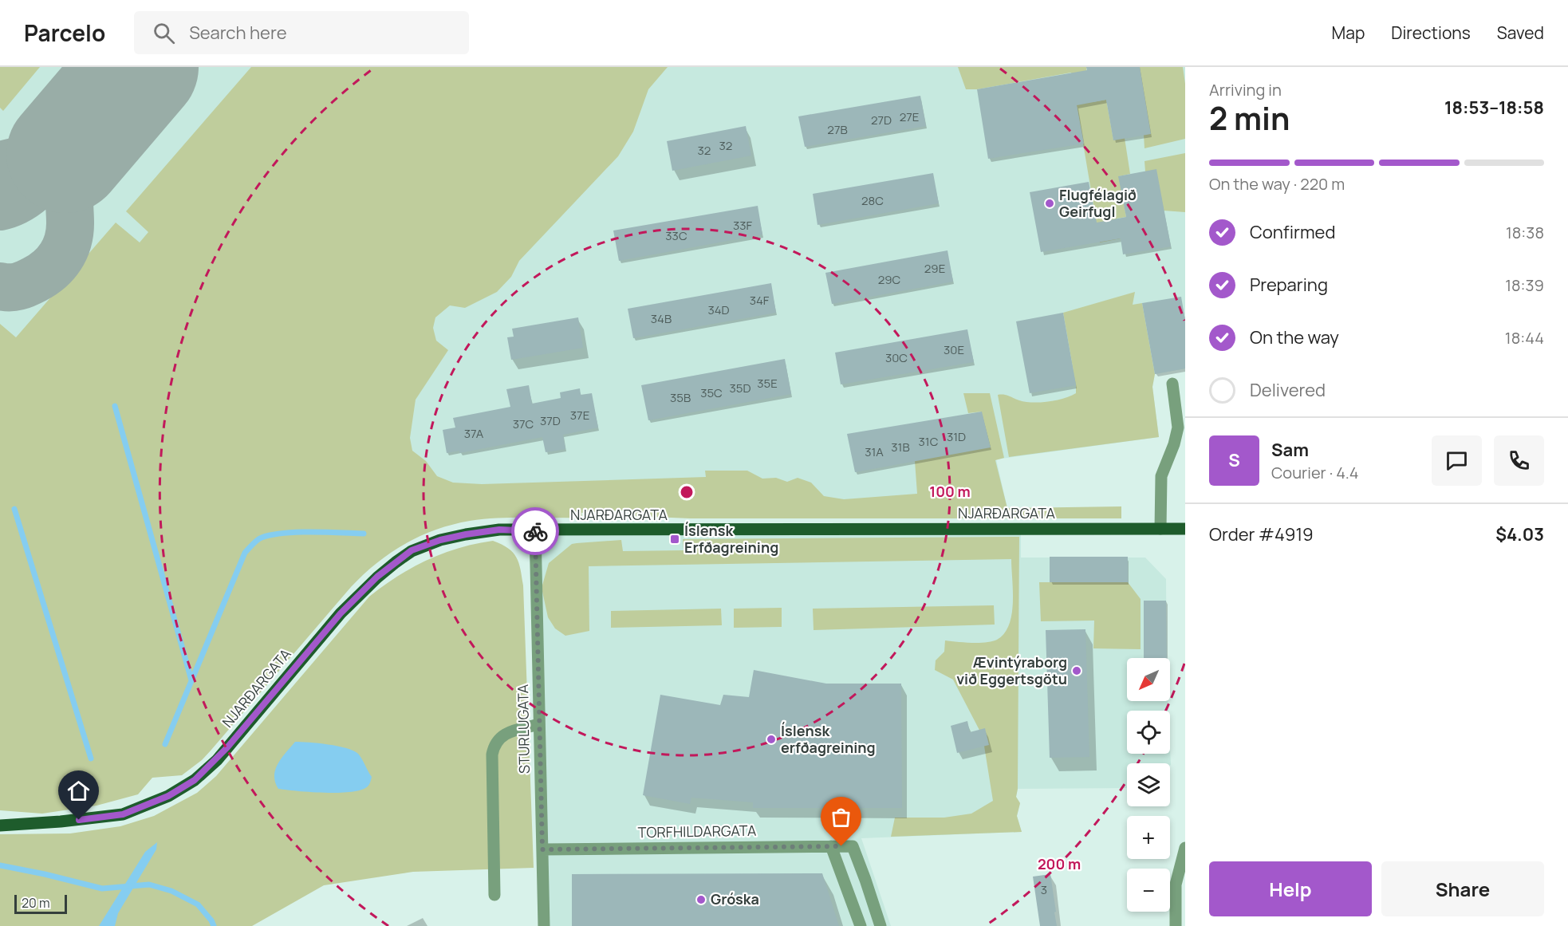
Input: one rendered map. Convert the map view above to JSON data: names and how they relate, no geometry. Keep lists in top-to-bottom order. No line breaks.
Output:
{"streets":{"main road":["NJARÐARGATA"],"street":["STURLUGATA","TORFHILDARGATA"]},"crossings":[["NJARÐARGATA","STURLUGATA"],["STURLUGATA","TORFHILDARGATA"]],"places":{"other":["Flugfélagið Geirfugl","Ævintýraborg við Eggertsgötu","Íslensk erfðagreining","Gróska"],"transit":["Íslensk Erfðagreining"]},"house_numbers":["27E","27D","27B","32","32","28C","33F","33C","29E","29C","34F","34D","34B","30E","30C","35E","35D","35C","35B","37E","37D","37C","37A","31D","31C","31B","31A","3"],"scale_bar":"20 m","north":"bottom left","page":{"header":"Parcelo","search":"Search here","nav":["Map","Directions","Saved"],"heading":["2 min","Arriving in","18:53–18:58"],"panel":["Sam","Courier · 4.4","Order #4919","$4.03"],"bar":"On the way · 220 m","list":[["Confirmed","18:38"],["Preparing","18:39"],["On the way","18:44"],"Delivered"],"round":"S","map_buttons":["+","−"],"buttons":["Help","Share"],"scale":"20 m"},"rings":["100 m","200 m"]}
